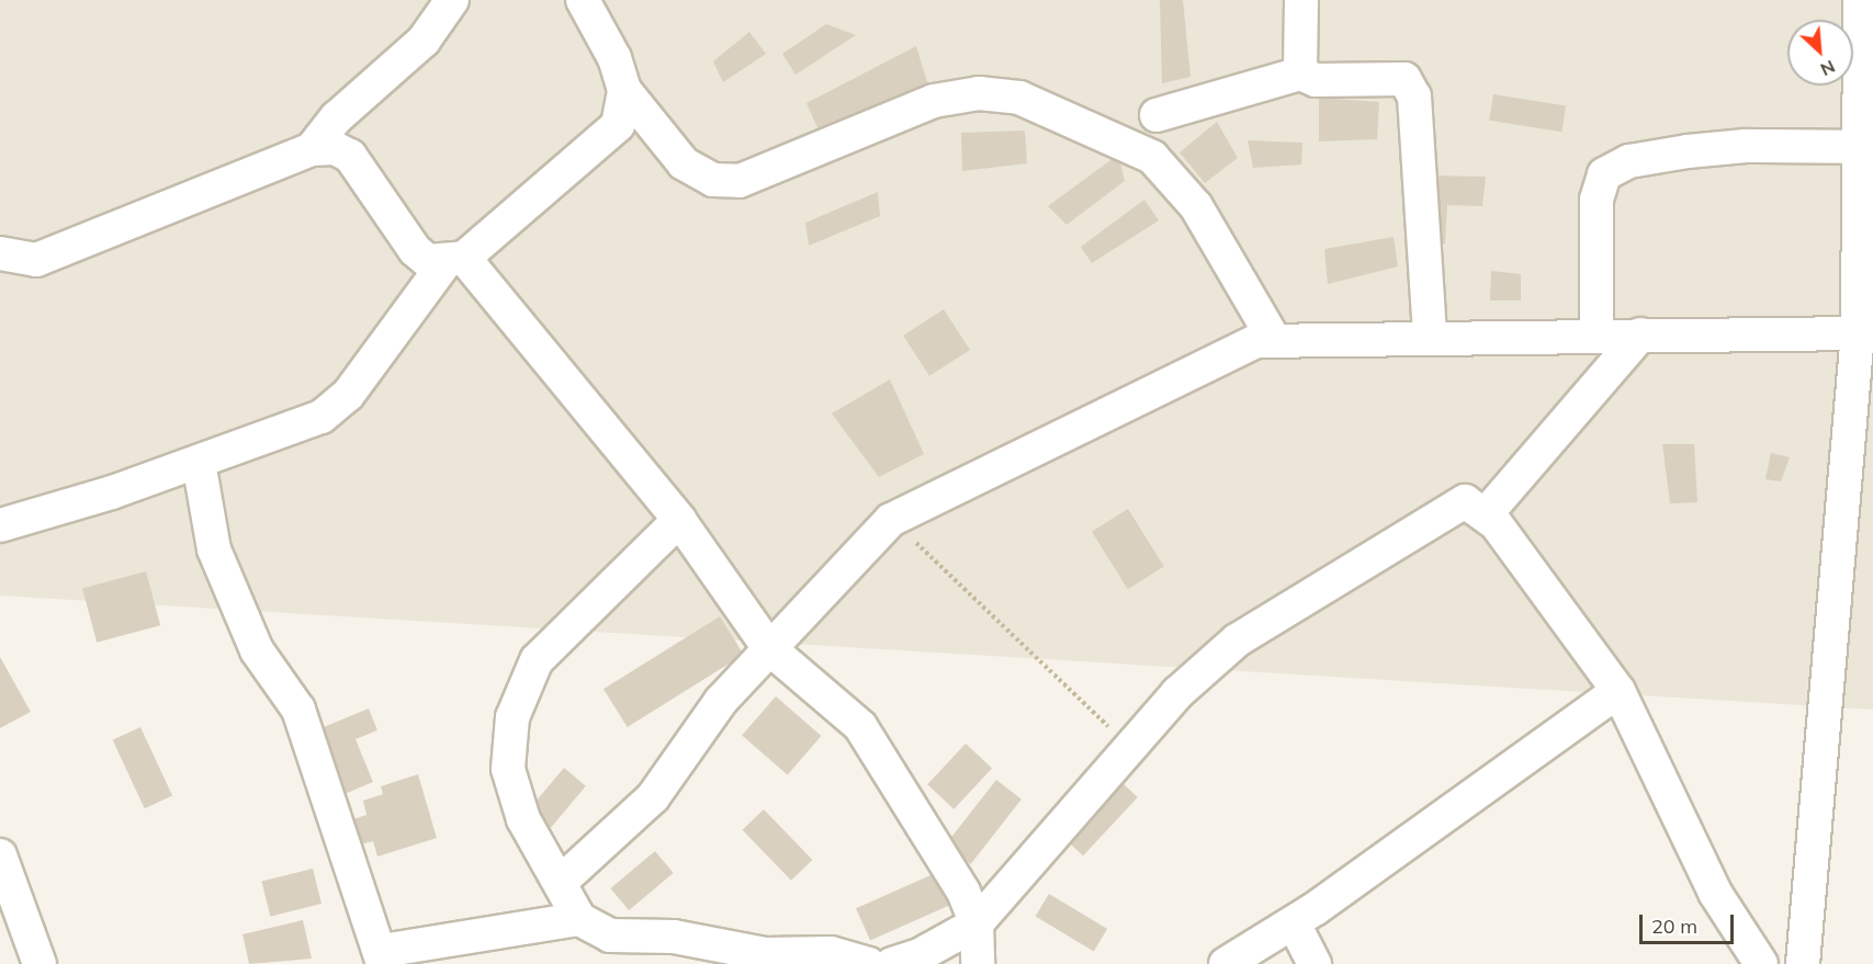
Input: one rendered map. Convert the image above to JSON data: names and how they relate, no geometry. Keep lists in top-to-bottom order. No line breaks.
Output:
{"scale_bar":"20 m","north":"bottom right"}
